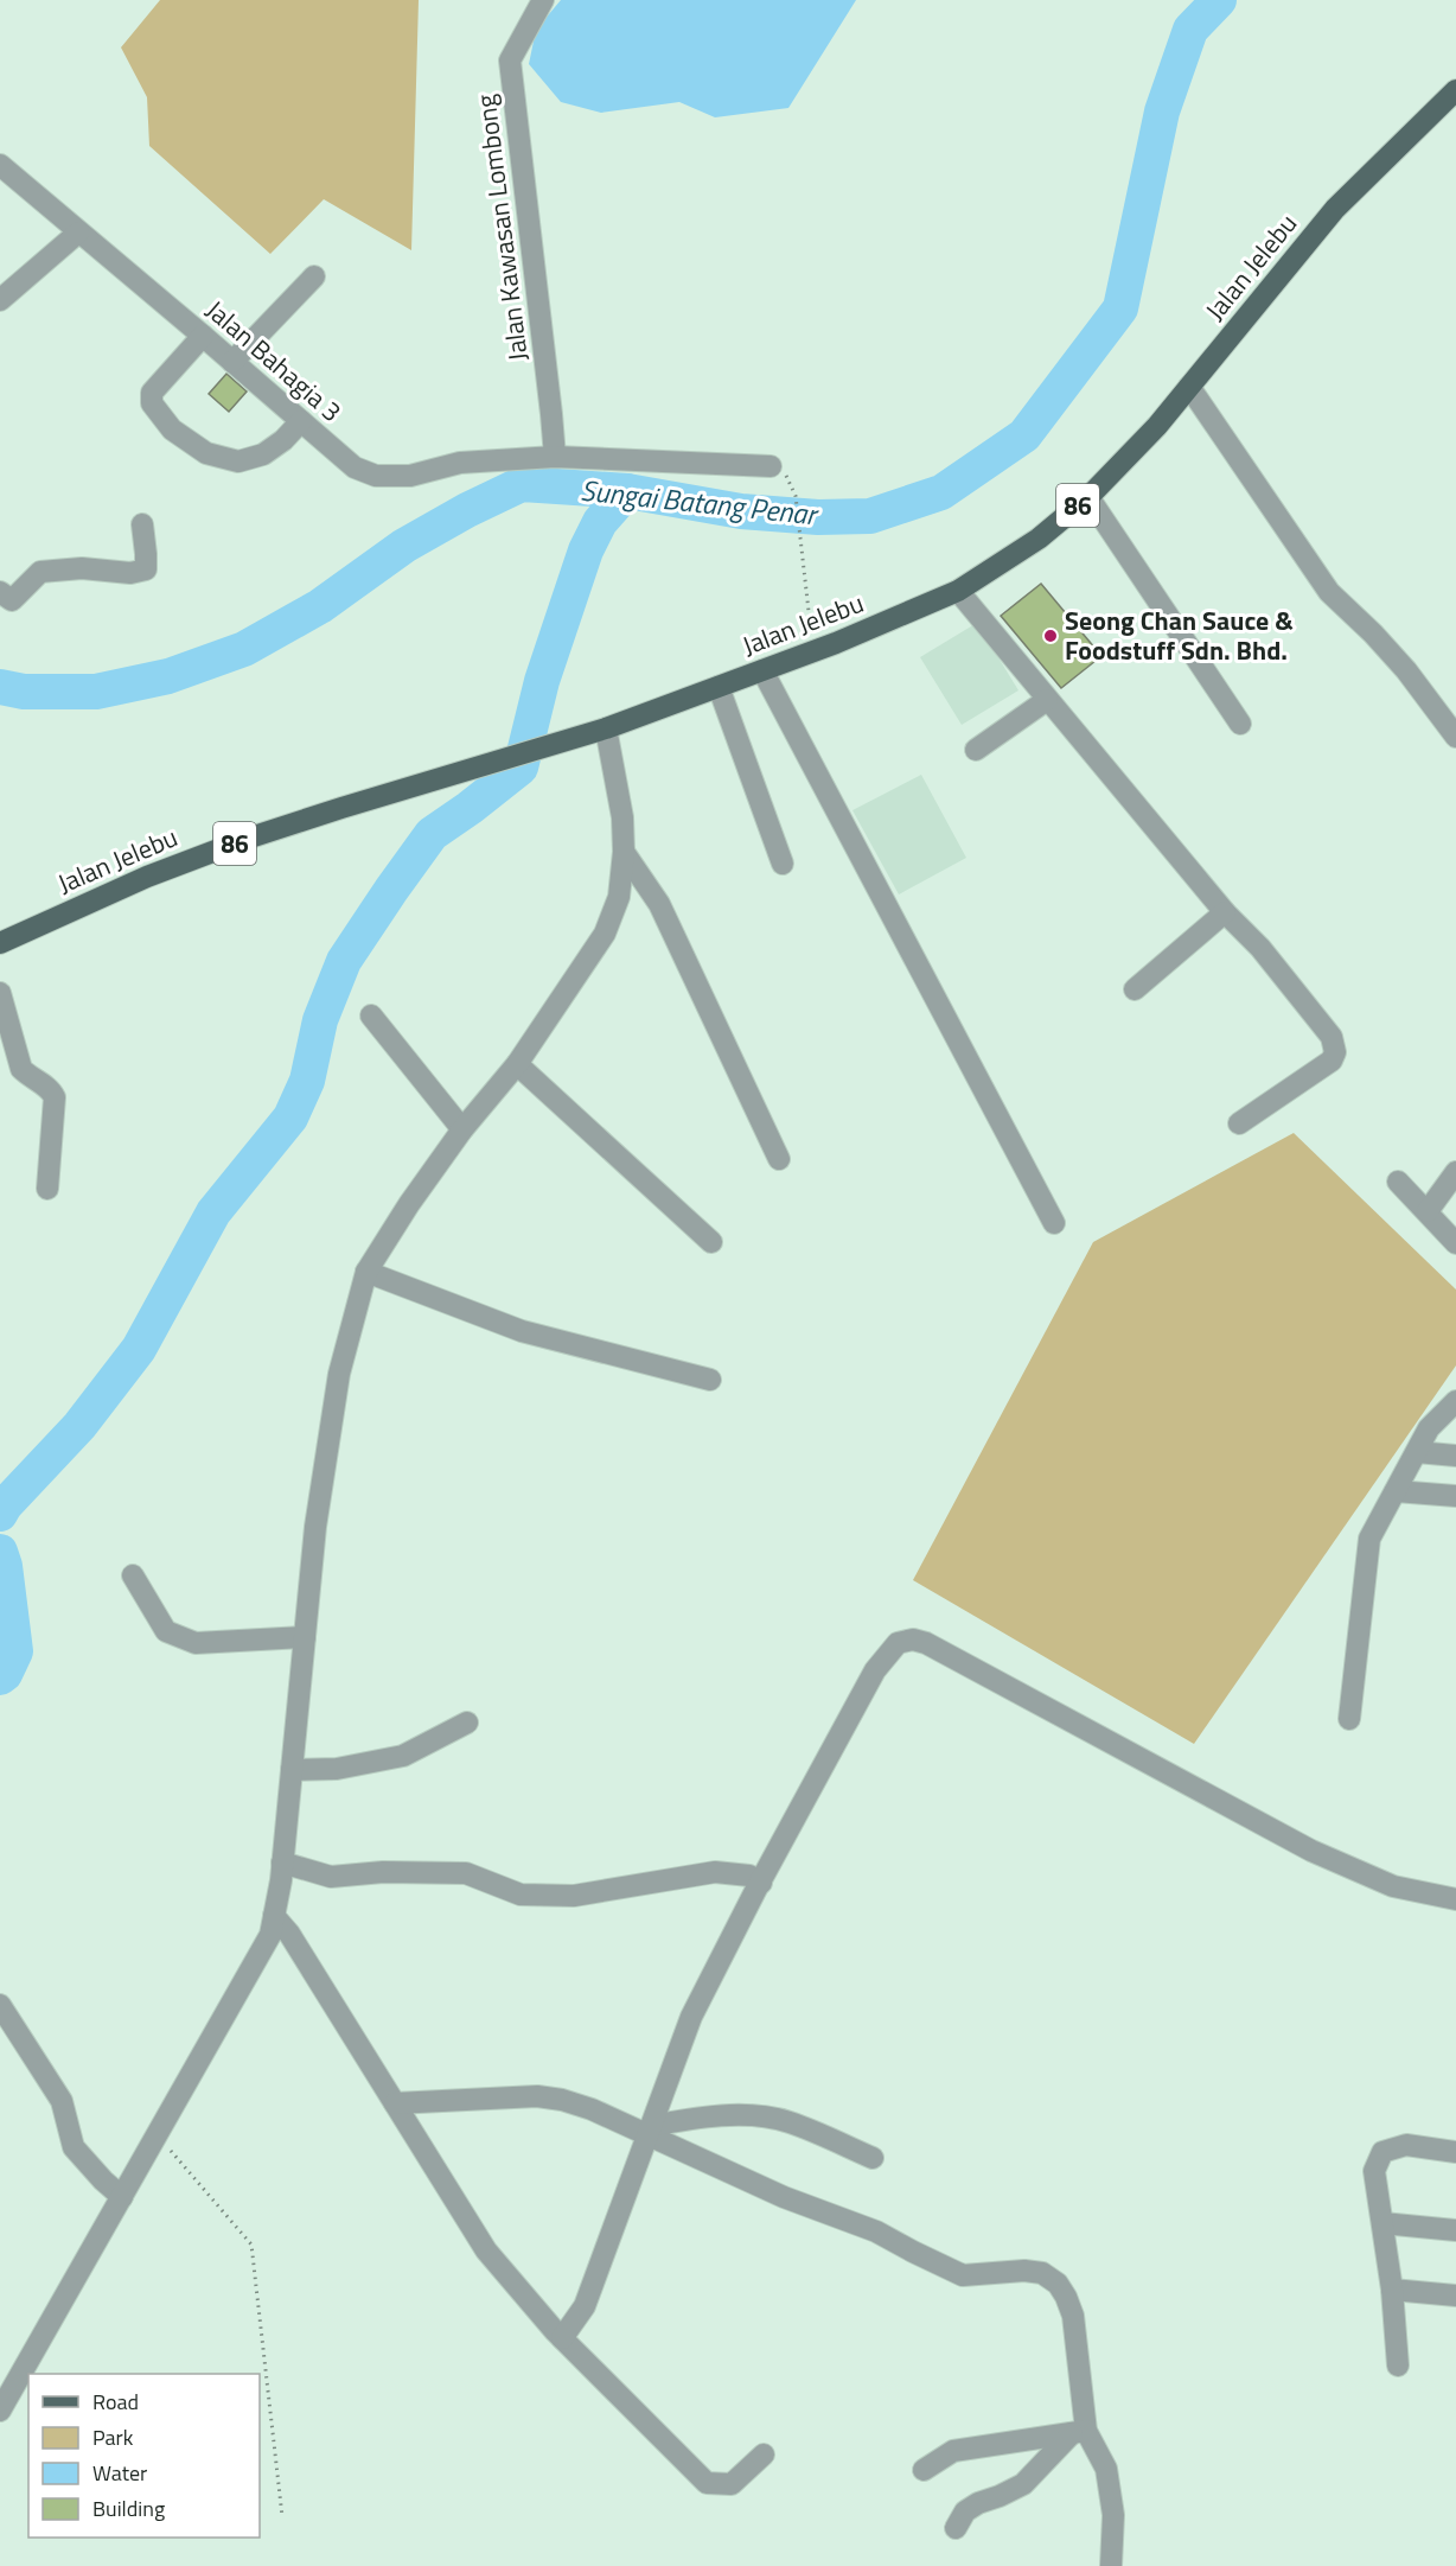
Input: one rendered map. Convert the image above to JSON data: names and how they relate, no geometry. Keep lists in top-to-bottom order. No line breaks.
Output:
{"streets":{"main road":["Jalan Jelebu","86"],"street":["Jalan Kawasan Lombong","Jalan Bahagia 3"]},"crossings":[["Jalan Kawasan Lombong","Jalan Bahagia 3"]],"water":["Sungai Batang Penar"],"places":["Seong Chan Sauce & Foodstuff Sdn. Bhd."],"legend":["Road","Park","Water","Building"]}
